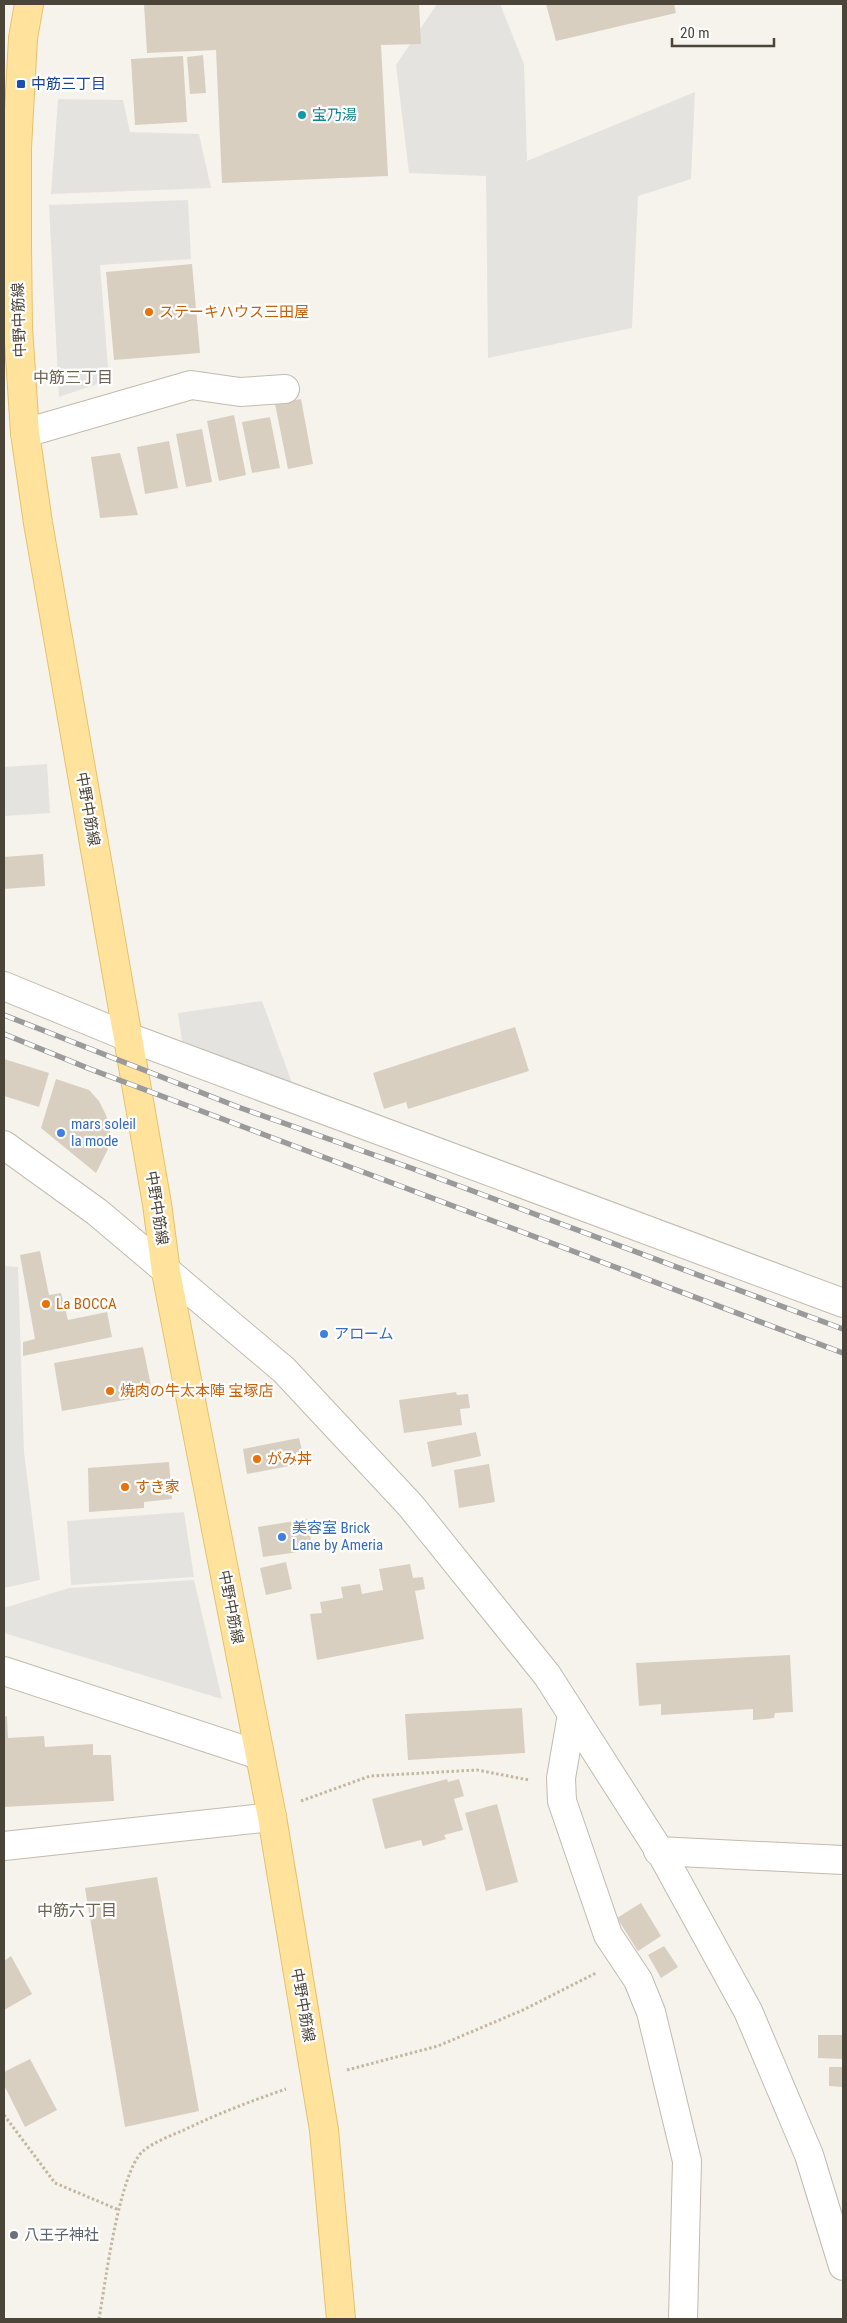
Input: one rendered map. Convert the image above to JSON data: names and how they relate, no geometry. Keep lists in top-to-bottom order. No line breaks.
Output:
{"streets":{"main road":["中野中筋線"]},"districts":["中筋三丁目","中筋六丁目"],"places":{"transit":["中筋三丁目"],"other":["宝乃湯","ステーキハウス三田屋","mars soleil la mode","La BOCCA","アローム","焼肉の牛太本陣 宝塚店","がみ丼","すき家","美容室 Brick Lane by Ameria","八王子神社"]},"scale_bar":"20 m"}
